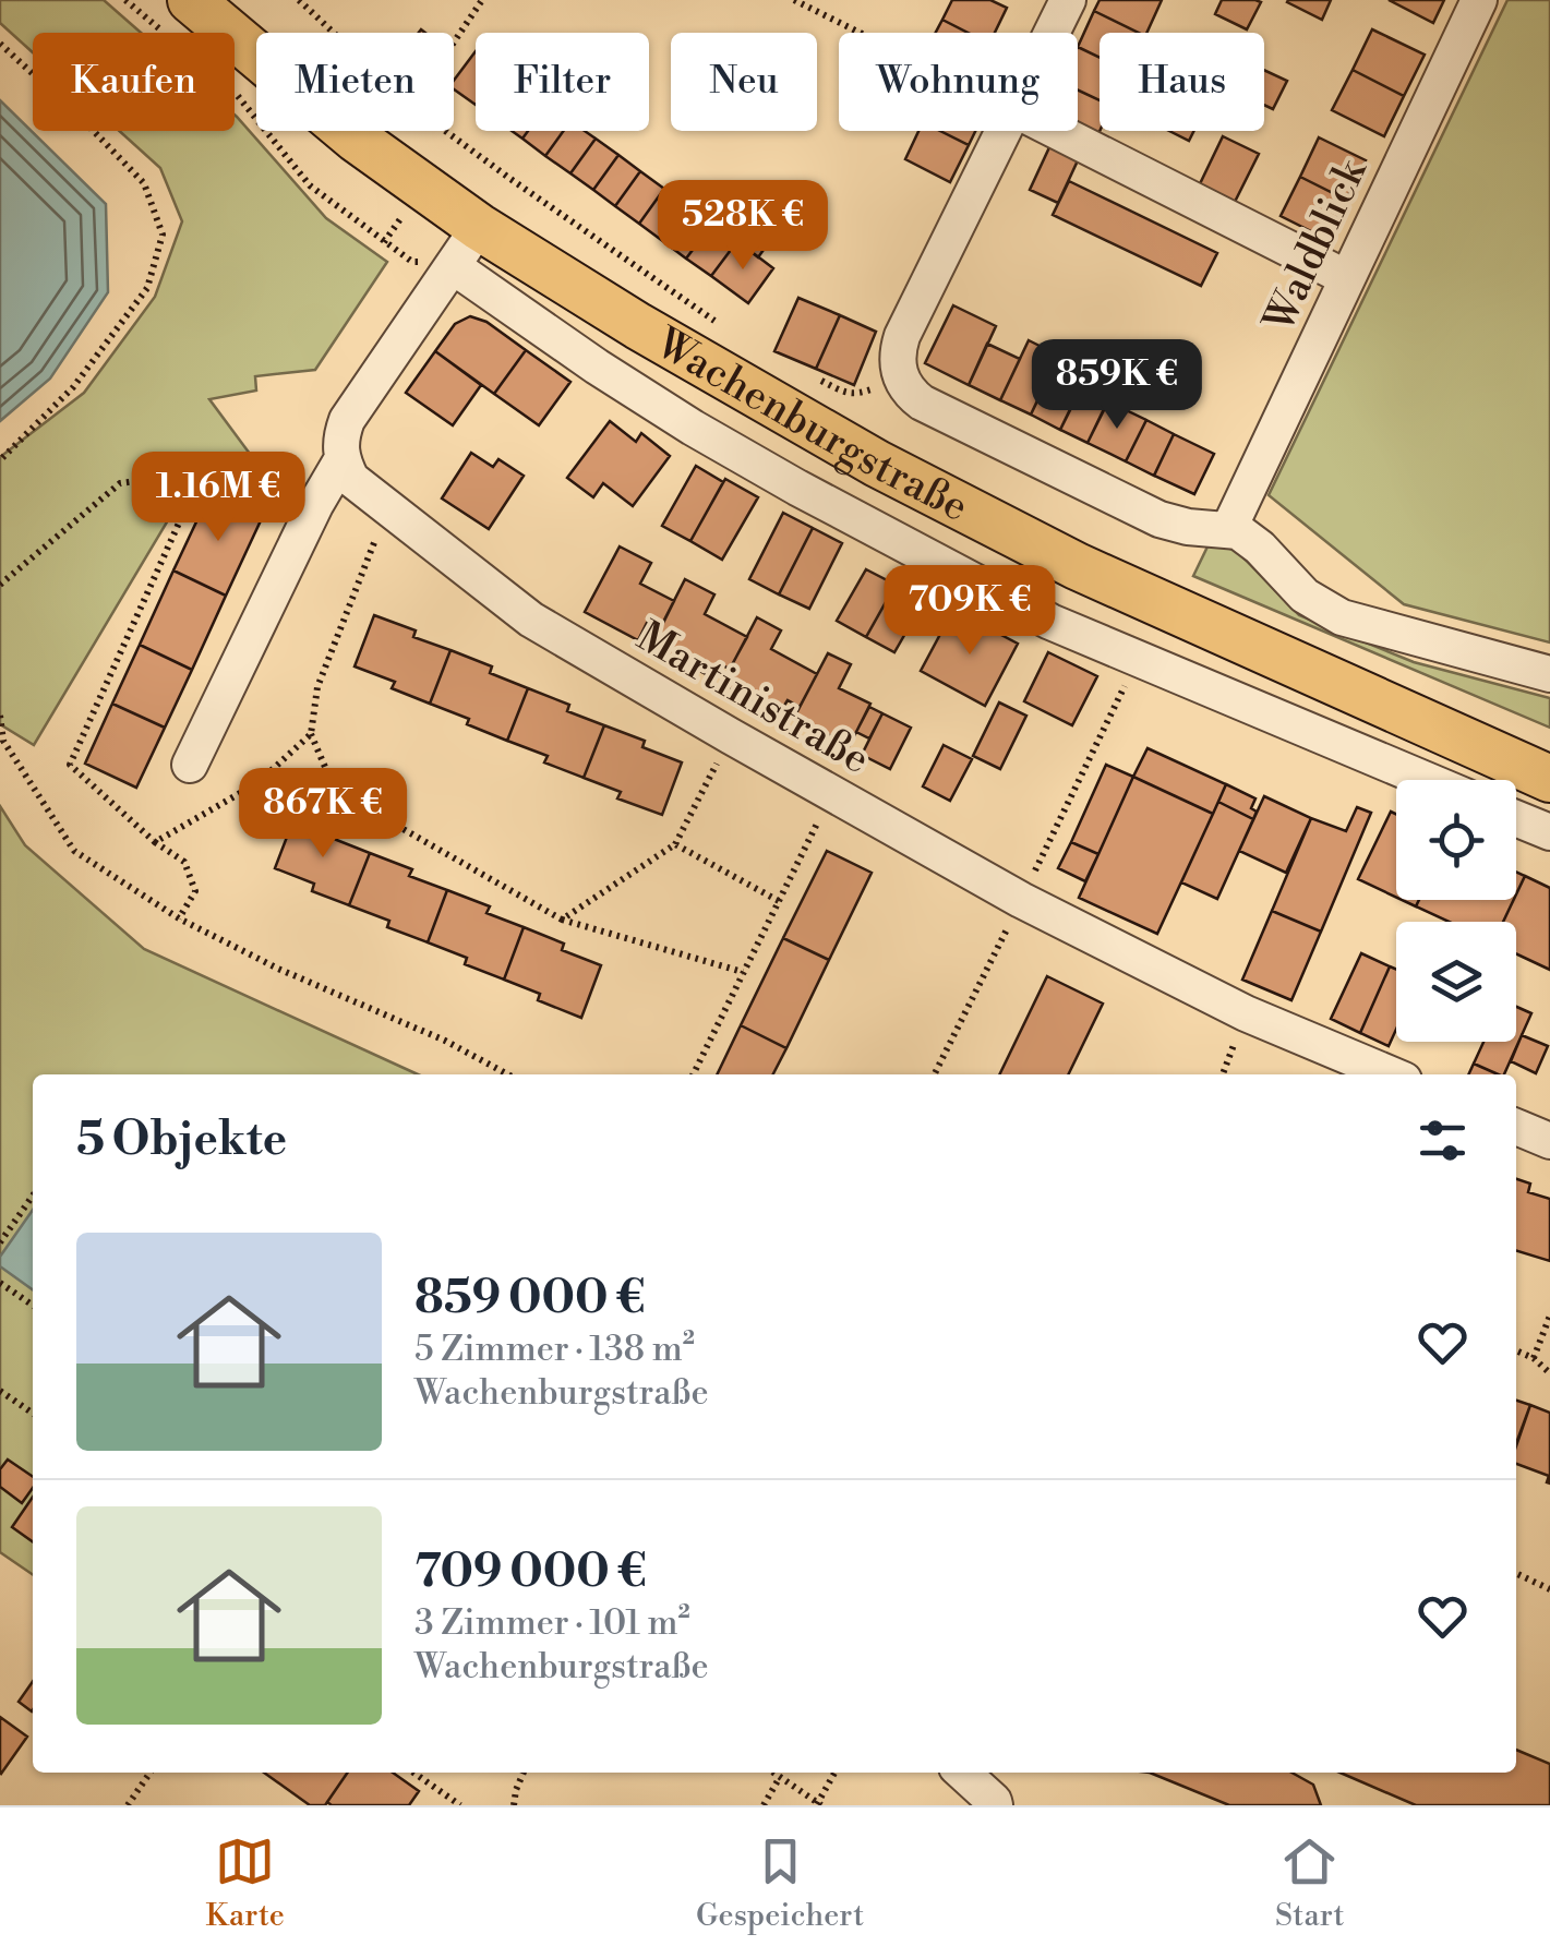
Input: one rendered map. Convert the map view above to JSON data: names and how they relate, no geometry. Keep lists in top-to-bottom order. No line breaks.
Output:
{"streets":{"main road":["Wachenburgstraße"],"street":["Waldblick","Martinistraße"]},"crossings":[["Waldblick","Wachenburgstraße"]],"page":{"chip":["Kaufen","Mieten","Filter","Neu","Wohnung","Haus"],"price":["528K €","859K €","1.16M €","709K €","867K €"],"heading":"5 Objekte","list":[{"name":"859 000 €","note":"5 Zimmer · 138 m² · Wachenburgstraße"},{"name":"709 000 €","note":"3 Zimmer · 101 m² · Wachenburgstraße"}],"tabs":["Karte","Gespeichert","Start"]}}
